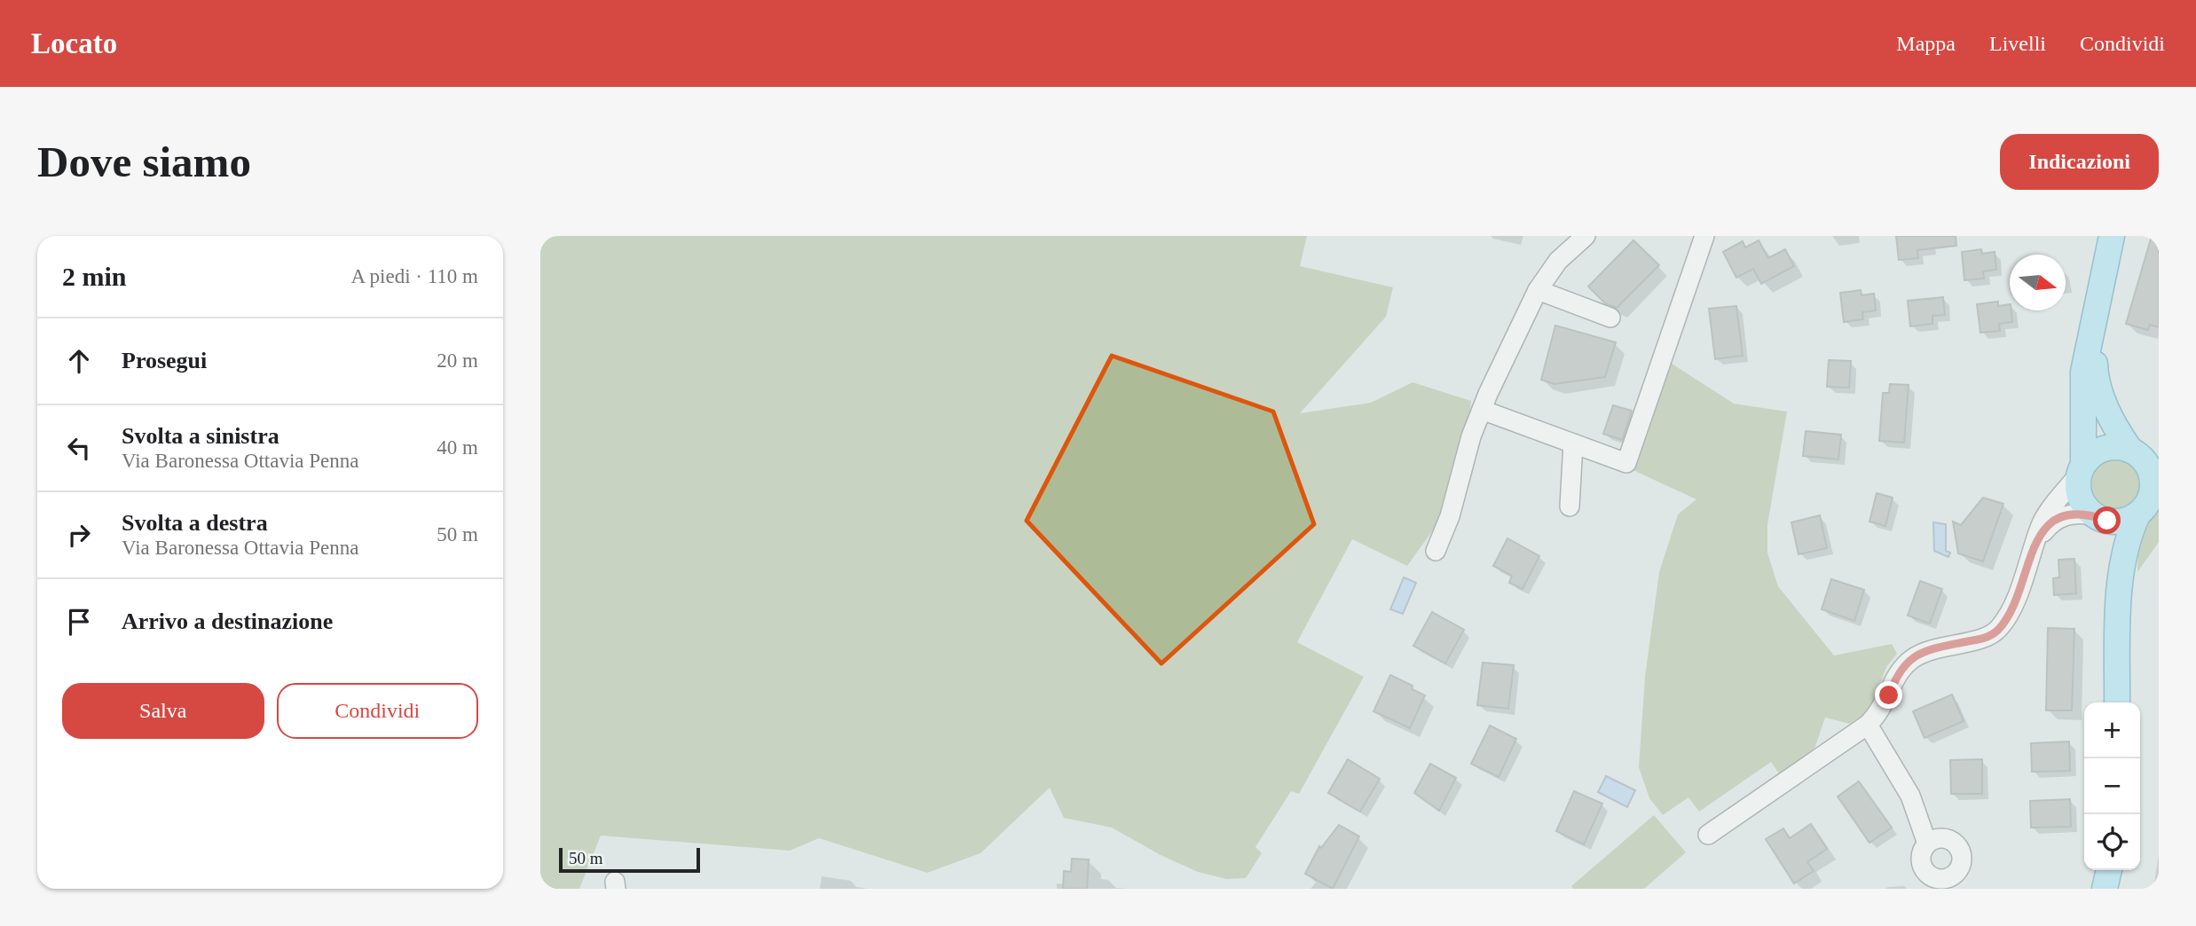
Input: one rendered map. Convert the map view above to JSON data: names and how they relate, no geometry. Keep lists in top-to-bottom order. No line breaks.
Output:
{"scale_bar":"50 m","north":"right","page":{"header":"Locato","nav":["Mappa","Livelli","Condividi"],"buttons":["Indicazioni",["Salva","Condividi"]],"title":"Dove siamo","heading":["2 min","A piedi · 110 m"],"list":[["Prosegui","20 m"],["Svolta a sinistra","Via Baronessa Ottavia Penna","40 m"],["Svolta a destra","Via Baronessa Ottavia Penna","50 m"],"Arrivo a destinazione"],"map_buttons":["+","−"],"scale":"50 m"}}
